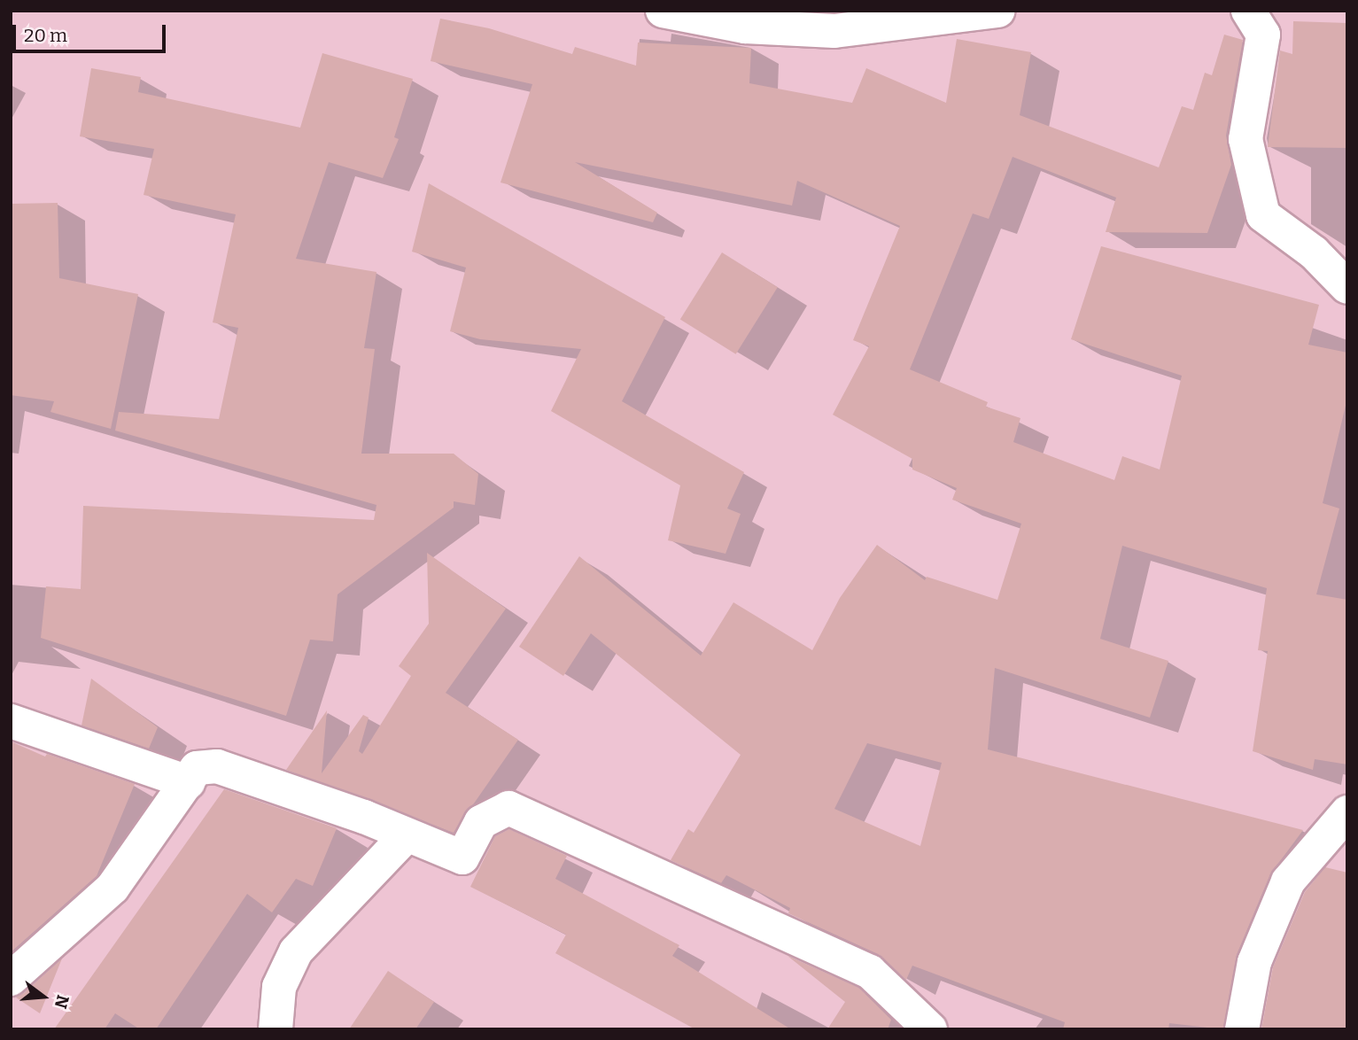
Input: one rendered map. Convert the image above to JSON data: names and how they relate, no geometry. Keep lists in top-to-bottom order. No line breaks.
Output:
{"scale_bar":"20 m","north":"right"}
